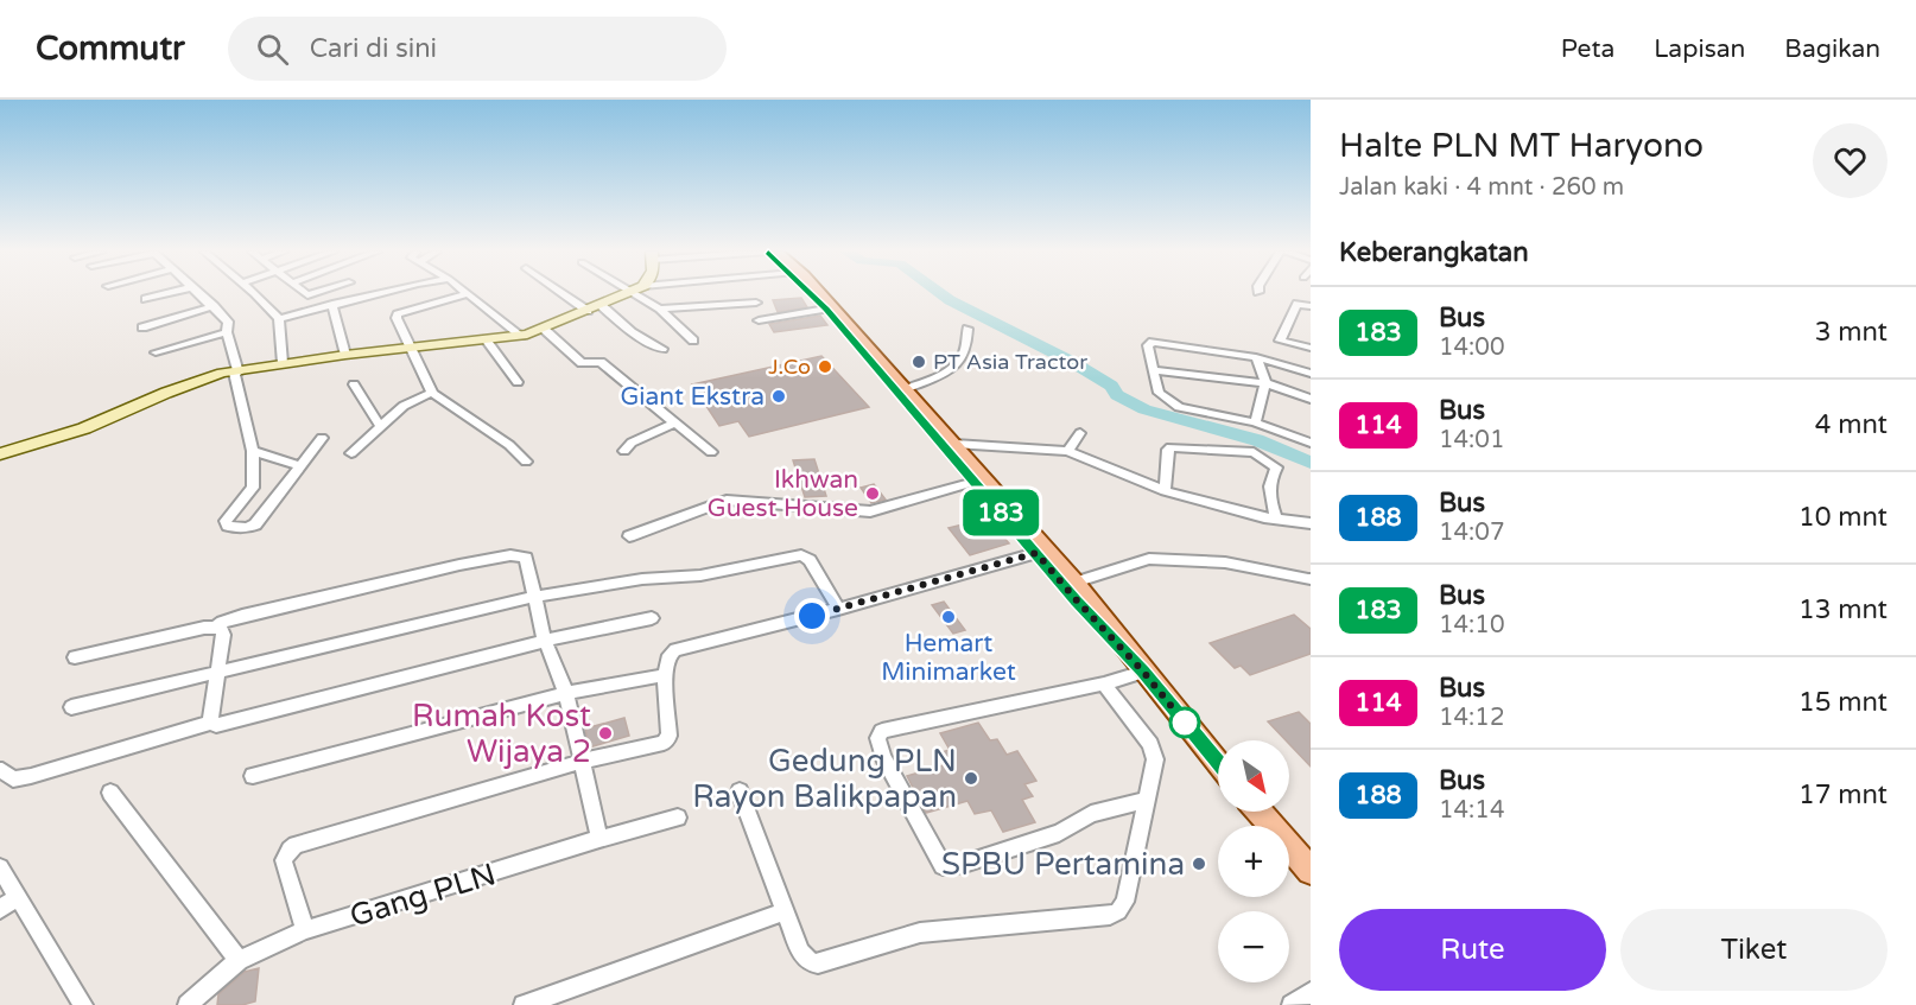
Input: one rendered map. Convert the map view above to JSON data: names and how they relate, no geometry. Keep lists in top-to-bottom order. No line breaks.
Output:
{"streets":{"street":["Gang PLN"]},"places":["PT Asia Tractor","J.Co","Giant Ekstra","Ikhwan Guest House","Hemart Minimarket","Rumah Kost Wijaya 2","Gedung PLN Rayon Balikpapan","SPBU Pertamina"],"lines":["bus line 183"],"north":"bottom right","page":{"header":"Commutr","search":"Cari di sini","nav":["Peta","Lapisan","Bagikan"],"on_map":"183","heading":[["Halte PLN MT Haryono","Jalan kaki · 4 mnt · 260 m"],"Keberangkatan"],"list":[{"mark":"183","name":"Bus","note":"14:00","value":"3 mnt"},{"mark":"114","name":"Bus","note":"14:01","value":"4 mnt"},{"mark":"188","name":"Bus","note":"14:07","value":"10 mnt"},{"mark":"183","name":"Bus","note":"14:10","value":"13 mnt"},{"mark":"114","name":"Bus","note":"14:12","value":"15 mnt"},{"mark":"188","name":"Bus","note":"14:14","value":"17 mnt"}],"map_buttons":["+","−"],"buttons":["Rute","Tiket"]}}
